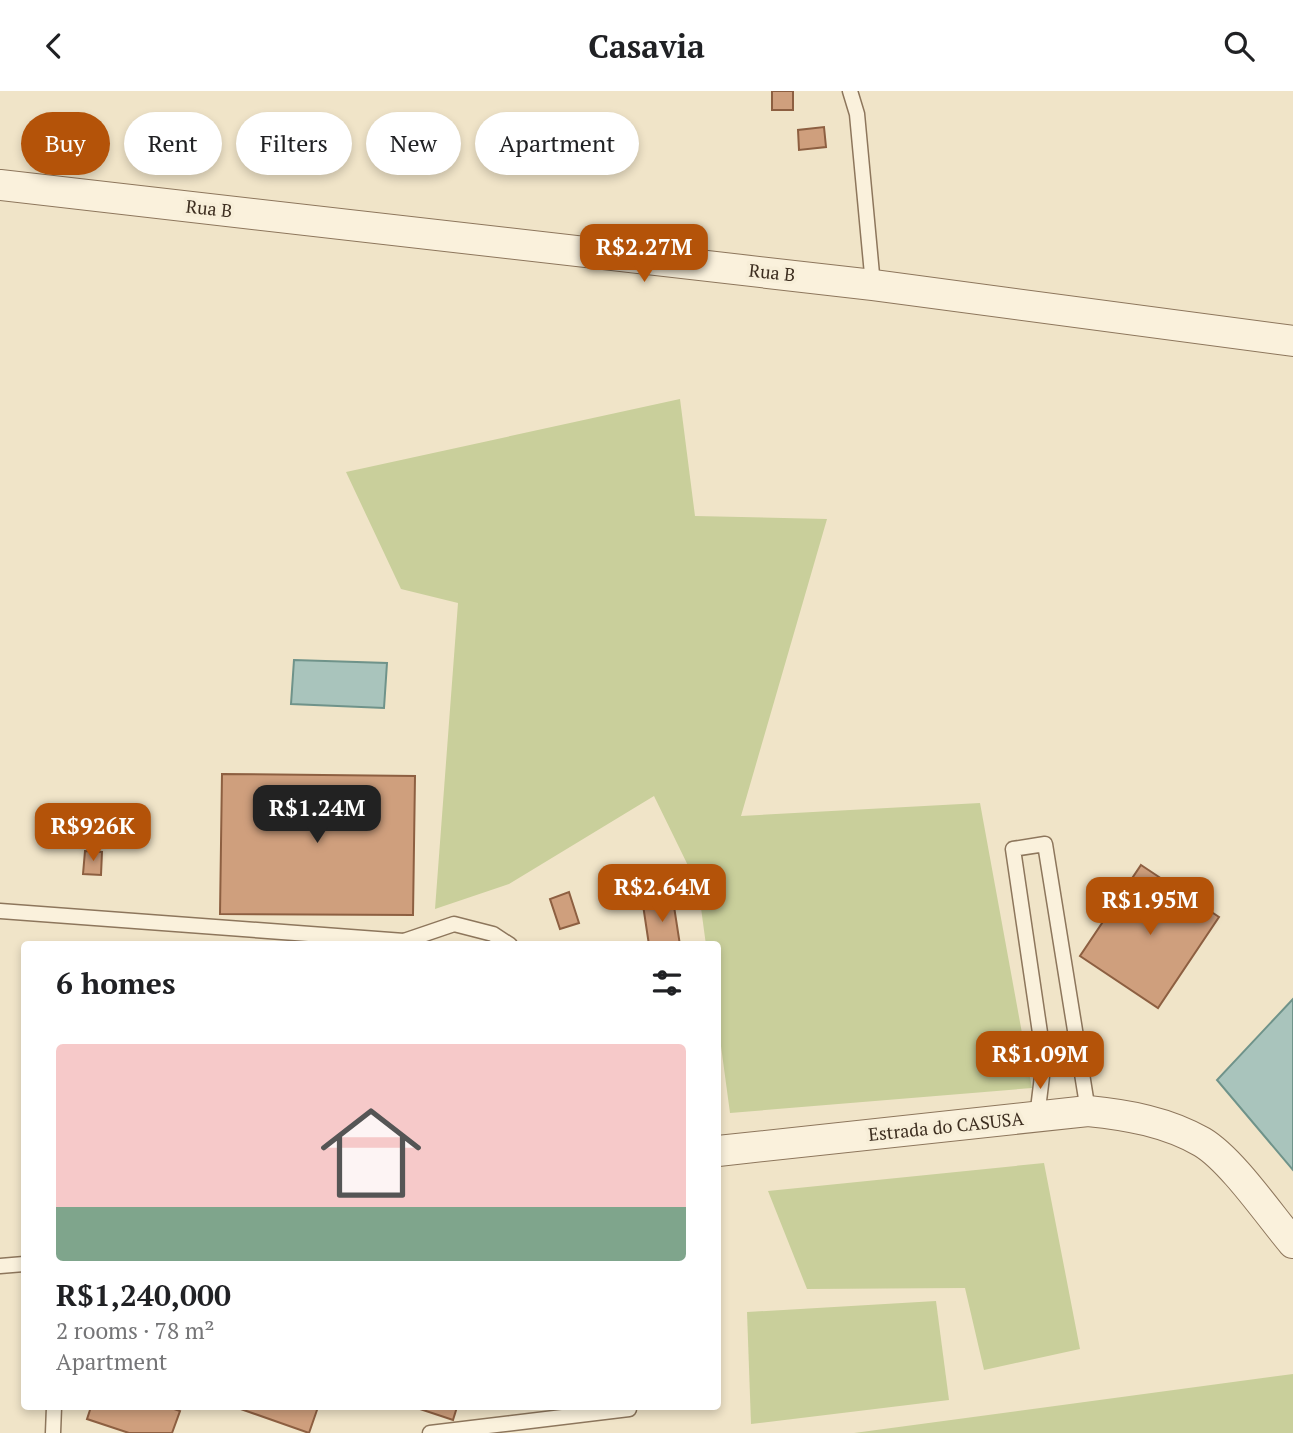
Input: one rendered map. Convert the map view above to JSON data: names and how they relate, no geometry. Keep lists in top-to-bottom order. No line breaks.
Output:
{"streets":{"street":["Rua B","Estrada do CASUSA"]},"page":{"header":"Casavia","chip":["Buy","Rent","Filters","New","Apartment"],"price":["R$2.27M","R$1.24M","R$926K","R$2.64M","R$1.95M","R$1.09M"],"heading":"6 homes","list":[{"name":"R$1,240,000","note":"2 rooms · 78 m² · Apartment"}]}}
